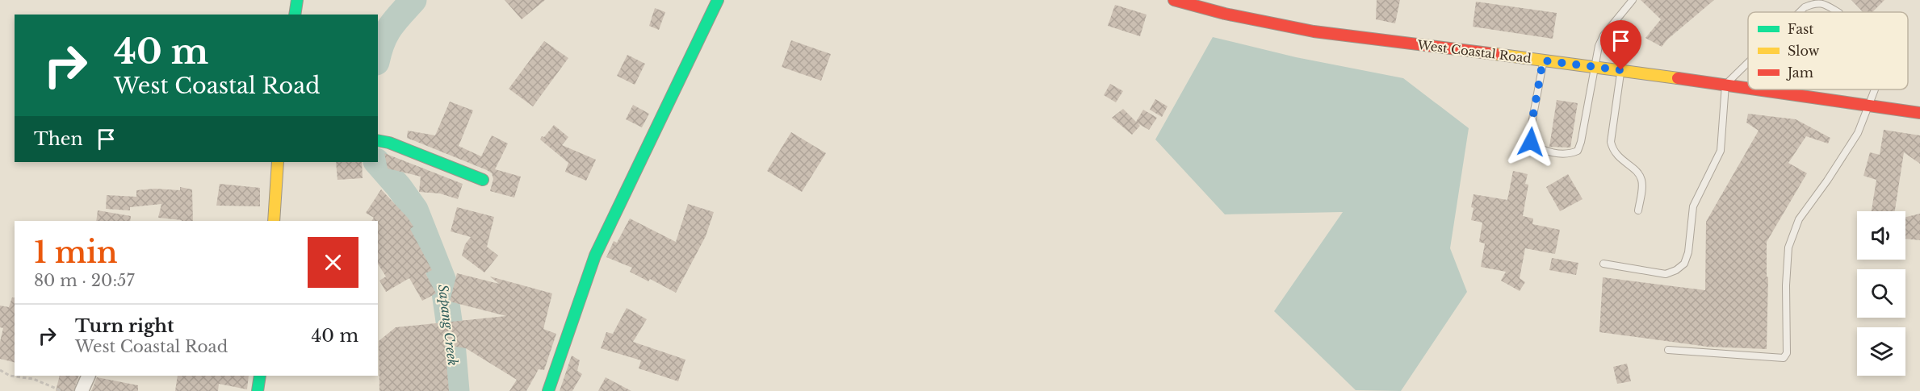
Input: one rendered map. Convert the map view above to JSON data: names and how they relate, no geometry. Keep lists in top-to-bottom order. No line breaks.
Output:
{"streets":{"main road":["West Coastal Road"]},"water":["Sapang Creek"],"legend":["Fast","Slow","Jam"],"page":{"turn":["40 m","West Coastal Road"],"then":"Then","heading":["1 min","80 m · 20:57"],"list":[{"name":"Turn right","note":"West Coastal Road","value":"40 m"}]}}
